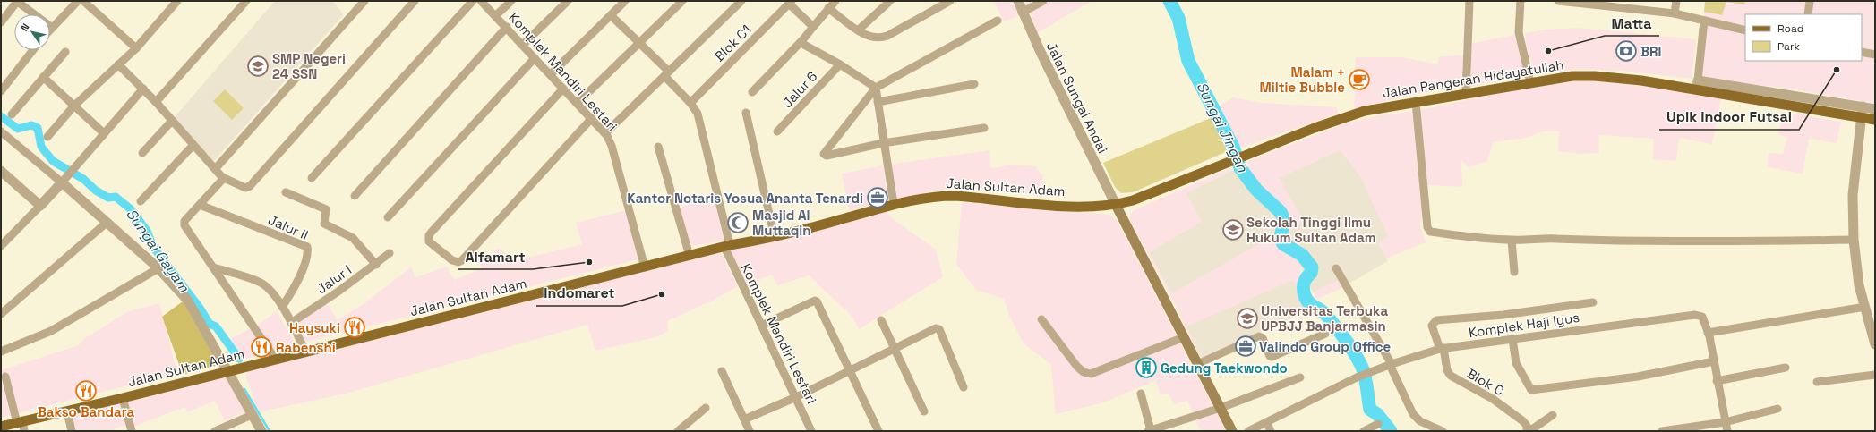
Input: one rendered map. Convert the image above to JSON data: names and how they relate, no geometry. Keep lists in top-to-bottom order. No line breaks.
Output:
{"streets":{"main road":["Jalan Pangeran Hidayatullah","Jalan Sultan Adam"],"street":["Blok C1","Komplek Mandiri Lestari","Jalur 6","Jalan Sungai Andai","Jalur II","Jalur I","Komplek Haji Iyus","Blok C"]},"crossings":[["Blok C1","Komplek Mandiri Lestari"],["Komplek Mandiri Lestari","Jalan Sultan Adam"],["Jalan Pangeran Hidayatullah","Jalan Sungai Andai"],["Jalan Pangeran Hidayatullah","Jalan Sultan Adam"],["Jalan Sungai Andai","Jalan Sultan Adam"],["Komplek Haji Iyus","Blok C"]],"water":["Sungai Jingah","Sungai Gayam"],"places":{"other":["Matta","Upik Indoor Futsal","Alfamart","Indomaret"],"bank":["BRI"],"school or university":["SMP Negeri 24 SSN","Sekolah Tinggi Ilmu Hukum Sultan Adam","Universitas Terbuka UPBJJ Banjarmasin"],"cafe":["Malam + Miltie Bubble"],"office":["Kantor Notaris Yosua Ananta Tenardi","Valindo Group Office"],"mosque":["Masjid Al Muttaqin"],"restaurant":["Haysuki","Rabenshi","Bakso Bandara"],"building":["Gedung Taekwondo"]},"legend":["Road","Park"],"north":"top left"}
